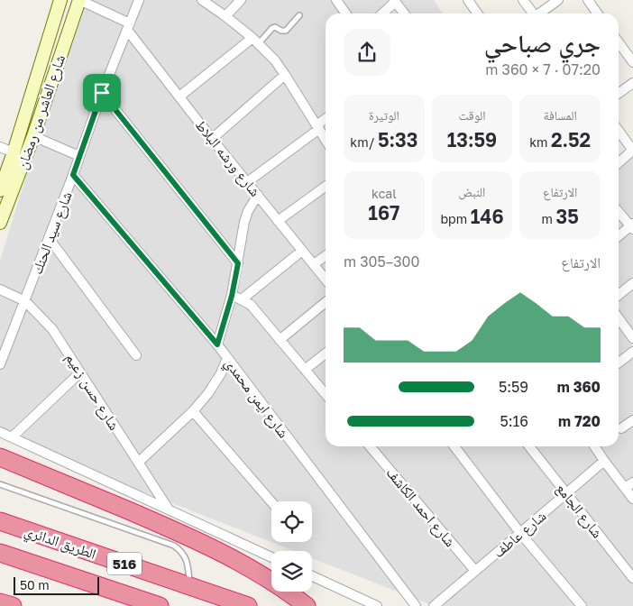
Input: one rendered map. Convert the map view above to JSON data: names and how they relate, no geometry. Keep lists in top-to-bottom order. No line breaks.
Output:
{"streets":{"highway":["الطريق الدائري","516"],"main road":["شارع العاشر من رمضان"],"street":["شارع ورشه البلاط","شارع سيد الحنك","شارع حسن زعيم","شارع ايمن محمدي","شارع احمد الكاشف","شارع الجامع","شارع عاطف"]},"crossings":[["شارع ورشه البلاط","شارع سيد الحنك"],["شارع سيد الحنك","شارع حسن زعيم"],["شارع سيد الحنك","شارع ايمن محمدي"],["شارع احمد الكاشف","شارع عاطف"],["شارع الجامع","شارع عاطف"]],"scale_bar":"50 m","page":{"heading":["جري صباحي","07:20 · 7 × 360 m"],"stats":[["المسافة","2.52 km"],["الوقت","13:59"],["الوتيرة","5:33 /km"],["الارتفاع","35 m"],["النبض","146 bpm"],["kcal","167"]],"chart":["الارتفاع","300–305 m"],"list":[{"name":"360 m","note":"5:59"},{"name":"720 m","note":"5:16"}],"scale":"50 m"}}
